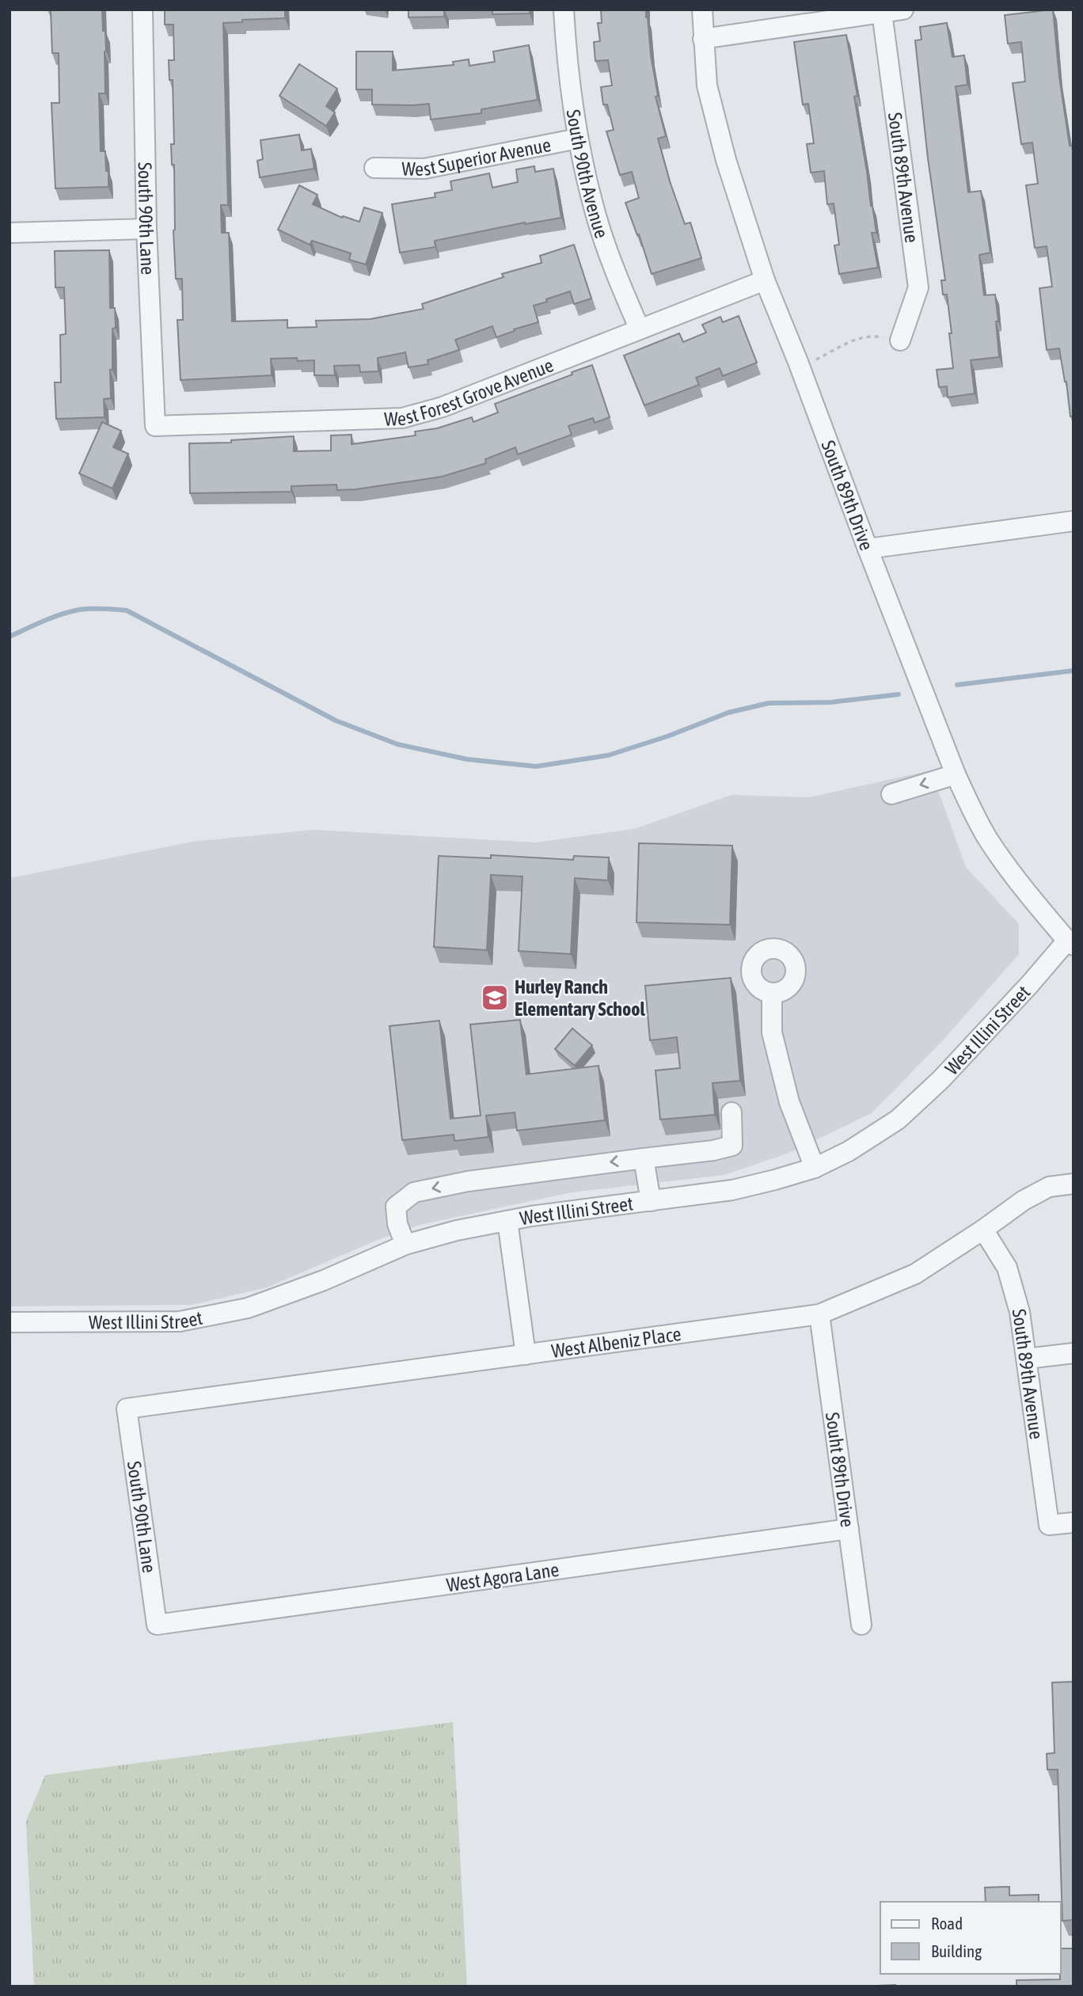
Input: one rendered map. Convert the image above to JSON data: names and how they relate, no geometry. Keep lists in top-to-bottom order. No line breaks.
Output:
{"streets":{"street":["West Superior Avenue","South 90th Avenue","South 89th Avenue","South 90th Lane","West Forest Grove Avenue","South 89th Drive","West Illini Street","West Albeniz Place","Souht 89th Drive","West Agora Lane"]},"crossings":[["West Superior Avenue","South 90th Avenue"],["South 90th Avenue","West Forest Grove Avenue"],["South 89th Avenue","West Albeniz Place"],["South 90th Lane","West Forest Grove Avenue"],["South 90th Lane","West Albeniz Place"],["South 90th Lane","West Agora Lane"],["West Forest Grove Avenue","South 89th Drive"],["South 89th Drive","West Illini Street"],["West Albeniz Place","Souht 89th Drive"],["Souht 89th Drive","West Agora Lane"]],"places":{"school or university":["Hurley Ranch Elementary School"]},"legend":["Road","Building"]}
